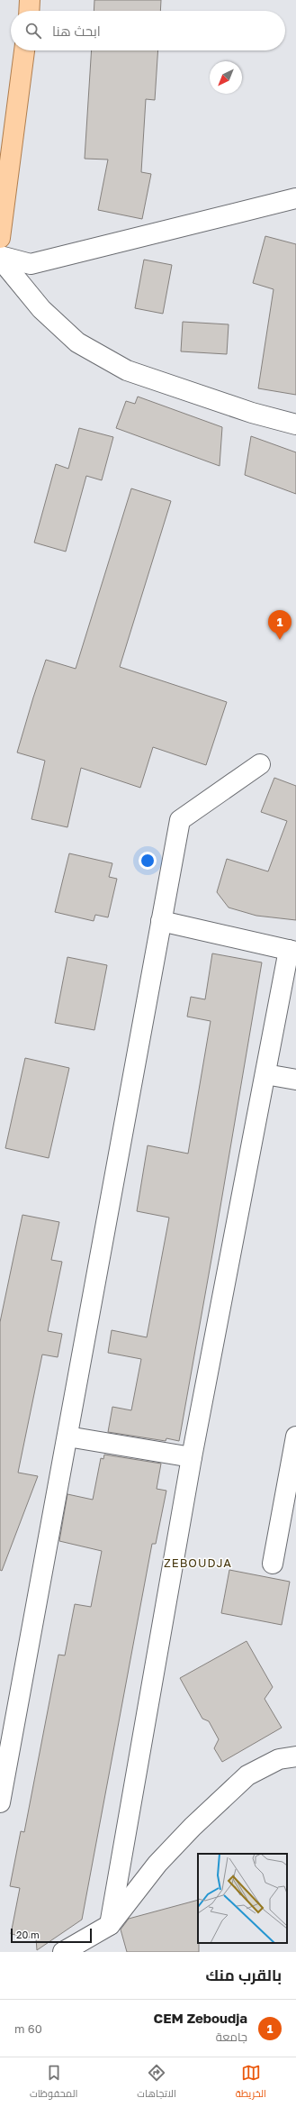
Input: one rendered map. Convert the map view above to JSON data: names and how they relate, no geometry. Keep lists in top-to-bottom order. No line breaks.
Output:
{"districts":["ZEBOUDJA"],"scale_bar":"20 m","north":"bottom left","page":{"search":"ابحث هنا","pins":"1","scale":"20 m","heading":"بالقرب منك","list":[{"mark":"1","name":"CEM Zeboudja","note":"جامعة","value":"60 m"}],"nav":["الخريطة","الاتجاهات","المحفوظات"]}}
